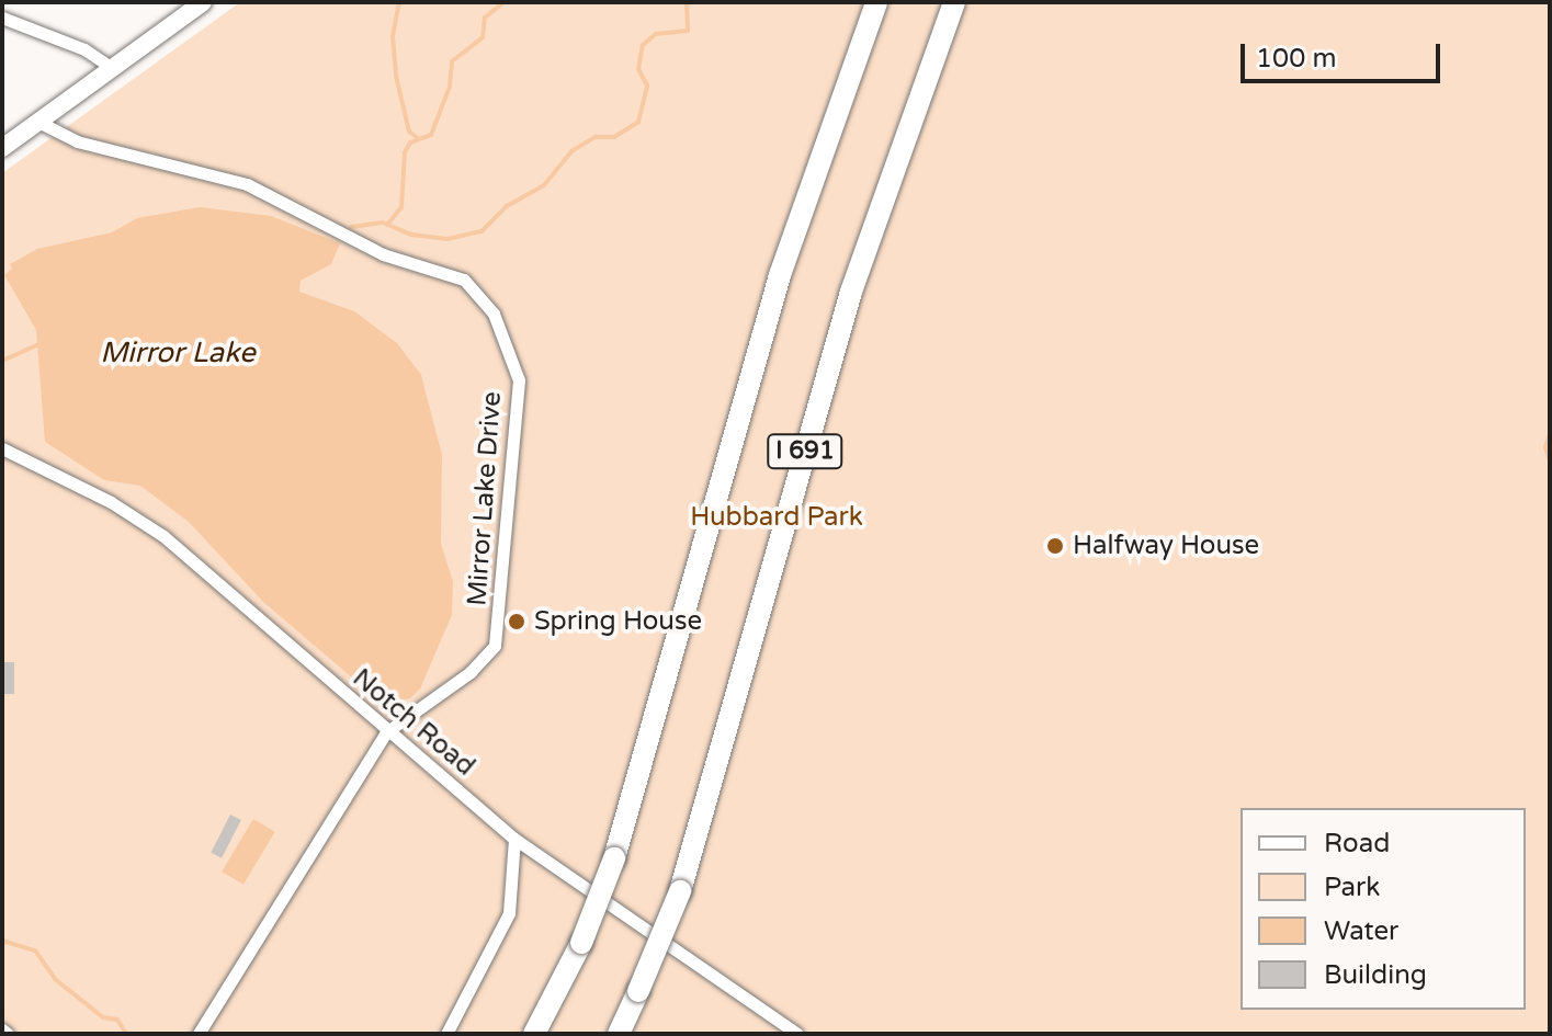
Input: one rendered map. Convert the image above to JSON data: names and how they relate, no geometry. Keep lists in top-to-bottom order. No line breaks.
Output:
{"streets":{"highway":["I 691"],"street":["Mirror Lake Drive","Notch Road"]},"crossings":[["Mirror Lake Drive","Notch Road"]],"water":["Mirror Lake"],"parks":["Hubbard Park"],"places":["Halfway House","Spring House"],"legend":["Road","Park","Water","Building"],"scale_bar":"100 m"}
